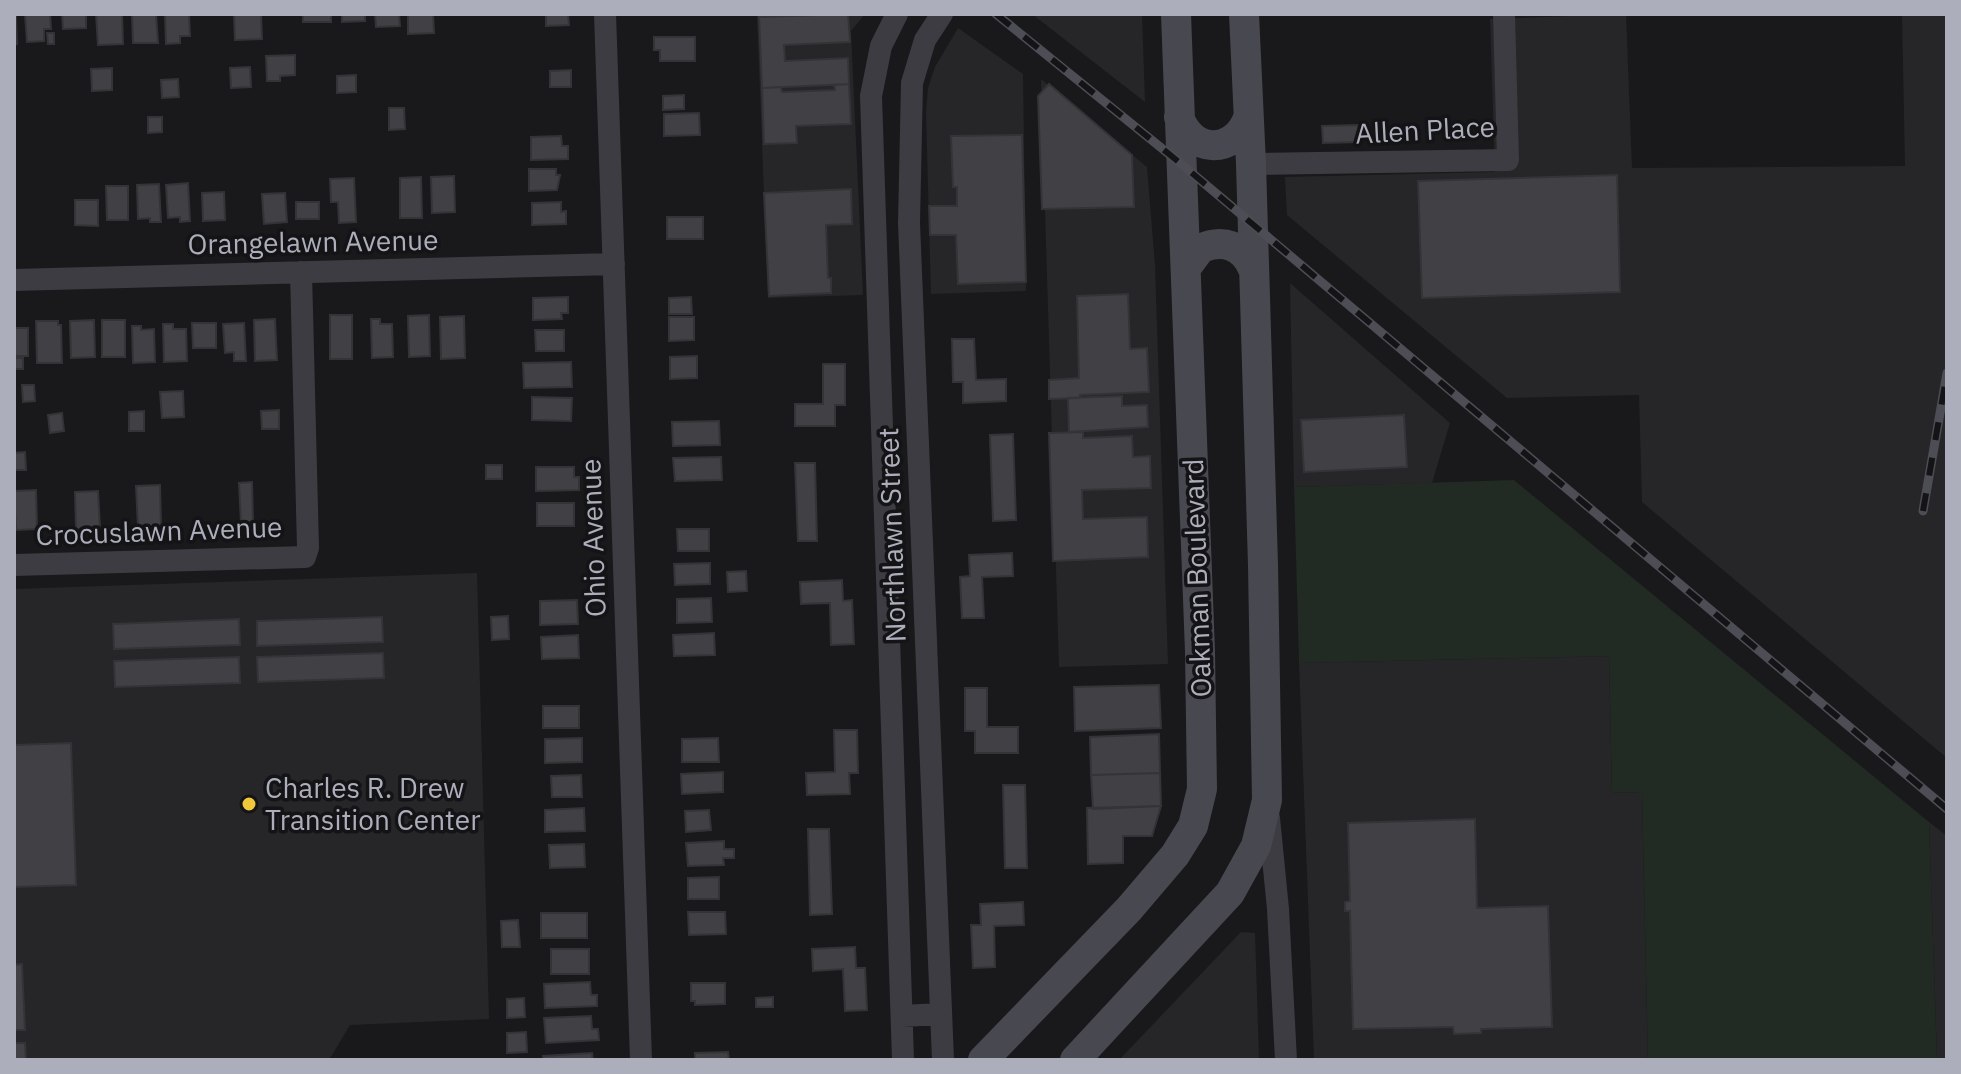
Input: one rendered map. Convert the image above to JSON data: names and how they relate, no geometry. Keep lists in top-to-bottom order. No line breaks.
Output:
{"streets":{"street":["Allen Place","Orangelawn Avenue","Crocuslawn Avenue","Northlawn Street","Ohio Avenue","Oakman Boulevard"]},"crossings":[["Orangelawn Avenue","Crocuslawn Avenue"],["Orangelawn Avenue","Ohio Avenue"]],"places":["Charles R. Drew Transition Center"]}
